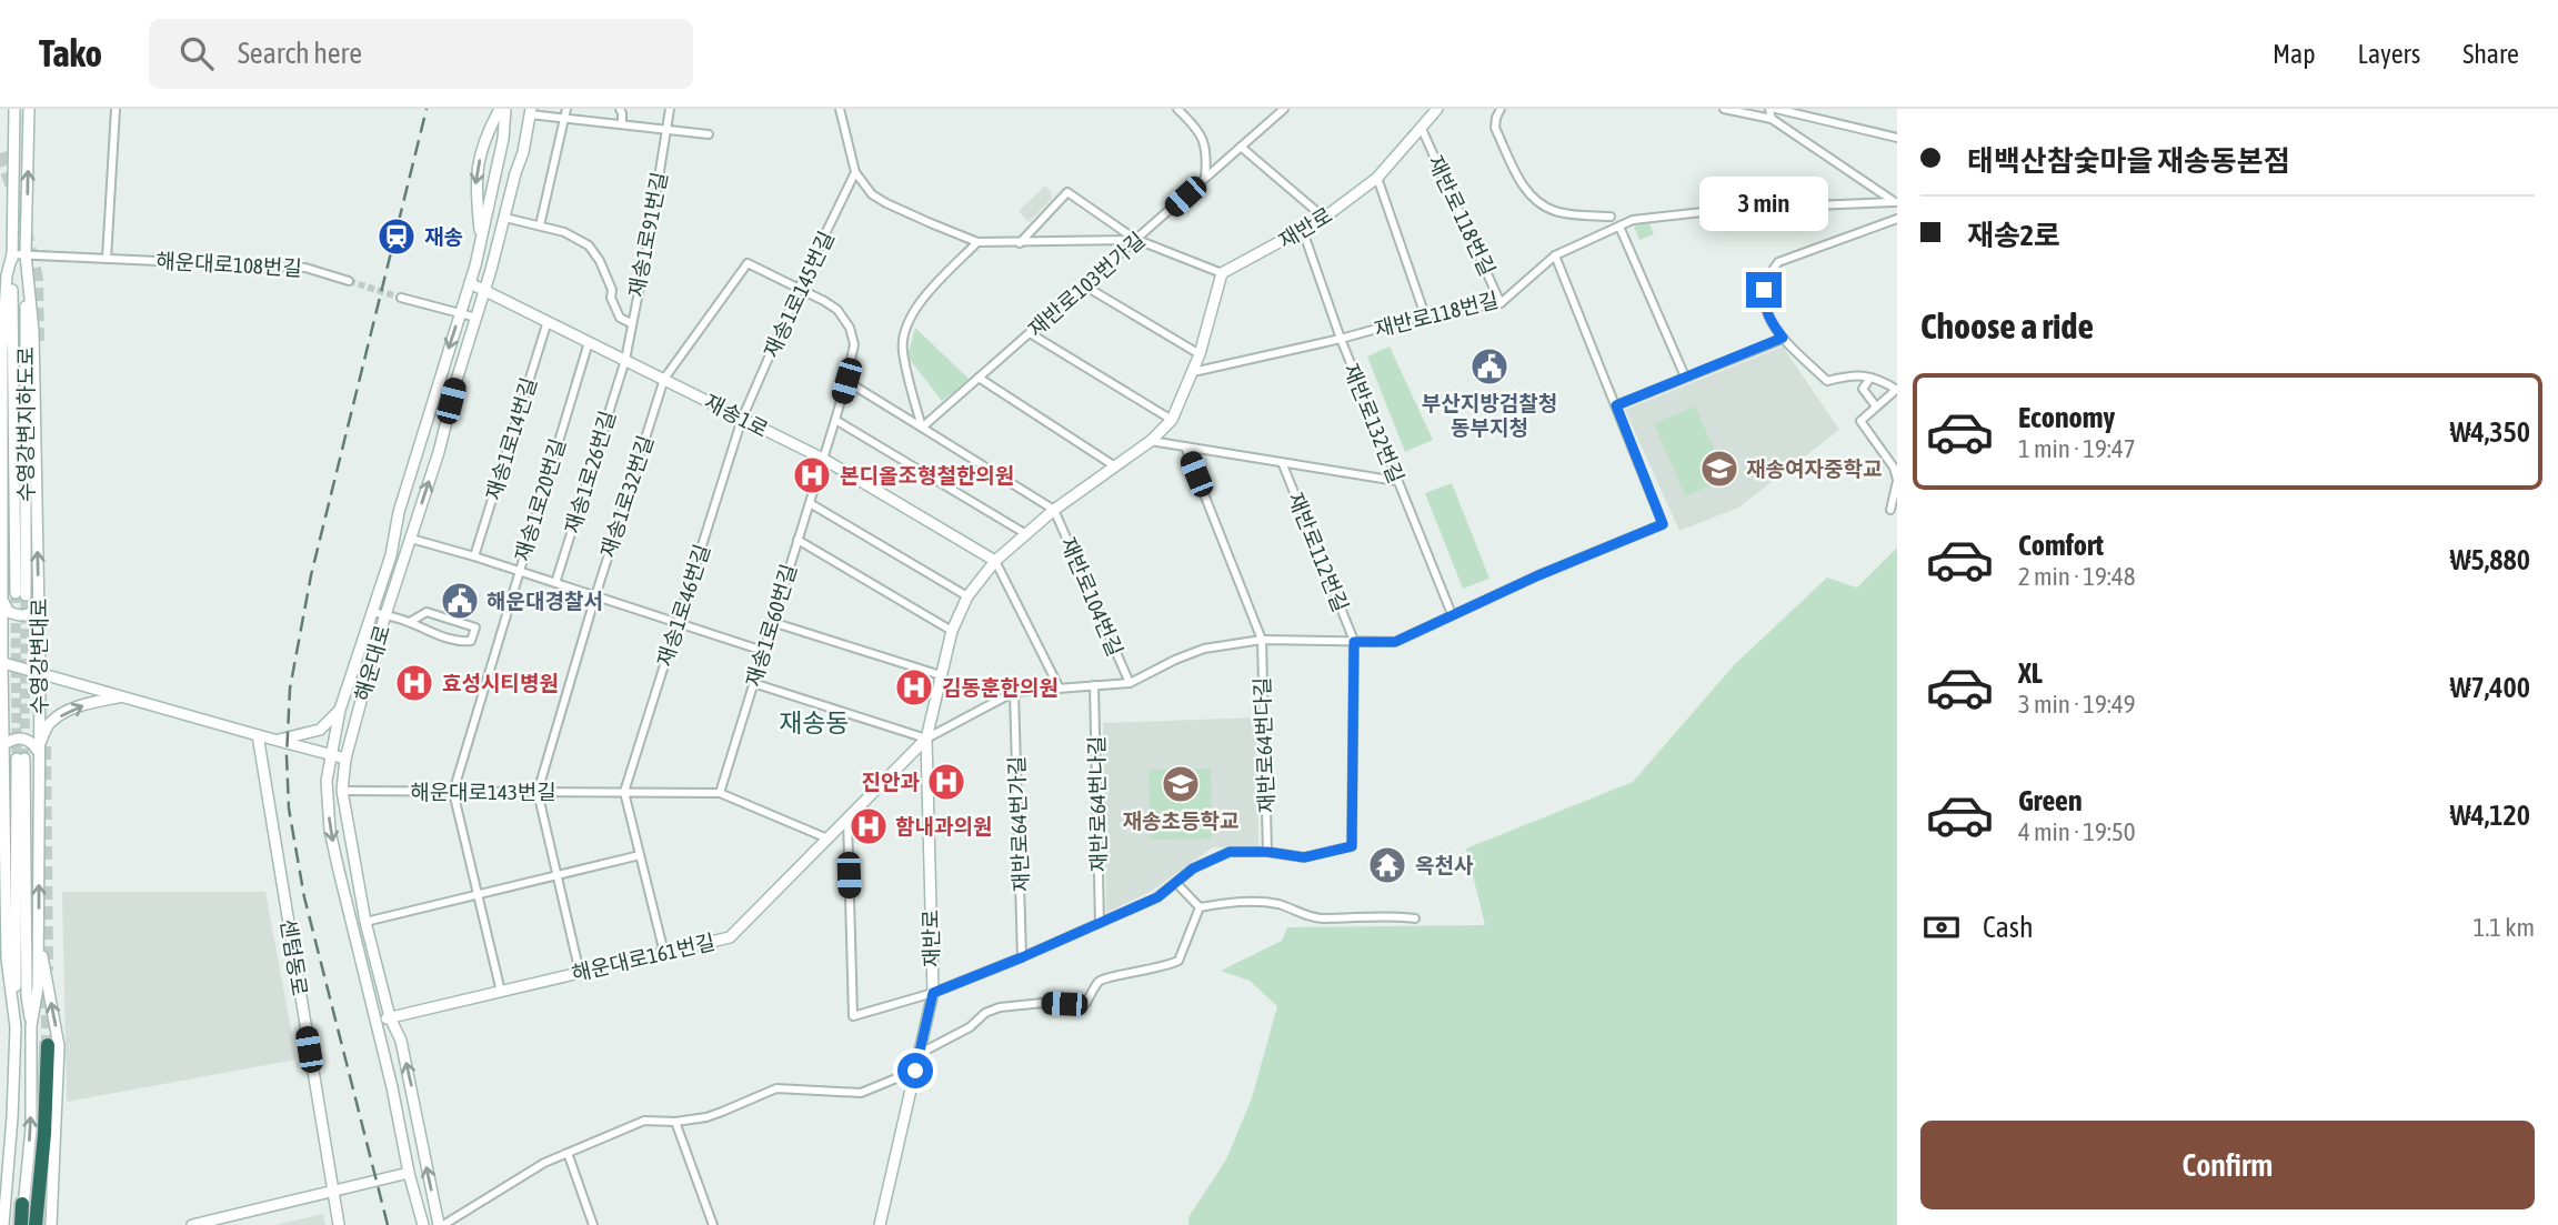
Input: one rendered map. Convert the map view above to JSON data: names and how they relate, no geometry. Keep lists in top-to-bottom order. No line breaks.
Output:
{"streets":{"main road":["재반로","재송1로","수영강변지하도로","수영강변대로","해운대로","센텀동로","해운대로161번길"],"street":["재반로 118번길","재송1로91번길","해운대로108번길","재반로103번가길","재송1로145번길","재반로118번길","재반로132번길","재송1로14번길","재송1로26번길","재송1로32번길","재송1로20번길","재반로112번길","재반로104번길","재송1로46번길","재송1로60번길","재반로64번다길","해운대로143번길","재반로64번나길","재반로64번가길"]},"crossings":[["재반로 118번길","재반로"],["재반로 118번길","재반로118번길"],["재반로","재반로118번길"],["재반로","재송1로"],["재반로","재반로132번길"],["재반로","재반로112번길"],["재반로","재반로104번길"],["재반로","해운대로161번길"],["재송1로91번길","재송1로"],["재송1로91번길","재송1로26번길"],["해운대로108번길","수영강변지하도로"],["해운대로108번길","수영강변대로"],["재송1로145번길","재송1로"],["재송1로145번길","재송1로32번길"],["재송1로145번길","재송1로46번길"],["재송1로145번길","재송1로60번길"],["재반로118번길","재반로132번길"],["재송1로","재송1로14번길"],["재송1로","재송1로26번길"],["재송1로","재송1로32번길"],["재송1로","재송1로20번길"],["재송1로","재송1로46번길"],["재송1로","재송1로60번길"],["재송1로","해운대로"],["재반로132번길","재반로112번길"],["수영강변지하도로","수영강변대로"],["재송1로32번길","재송1로60번길"],["재송1로32번길","해운대로143번길"],["재송1로20번길","해운대로143번길"],["재송1로46번길","해운대로143번길"],["재송1로60번길","해운대로143번길"],["해운대로","해운대로143번길"],["해운대로","해운대로161번길"],["해운대로143번길","해운대로161번길"]],"districts":["재송동"],"places":{"station":["재송"],"public building":["부산지방검찰청 동부지청","해운대경찰서"],"school or university":["재송여자중학교","재송초등학교"],"hospital":["본디올조형철한의원","효성시티병원","김동훈한의원","진안과","함내과의원"],"temple":["옥천사"]},"page":{"header":"Tako","search":"Search here","nav":["Map","Layers","Share"],"banner":["태백산참숯마을 재송동본점","재송2로"],"bubble":"3 min","heading":"Choose a ride","list":[{"name":"Economy","note":"1 min · 19:47","value":"₩4,350"},{"name":"Comfort","note":"2 min · 19:48","value":"₩5,880"},{"name":"XL","note":"3 min · 19:49","value":"₩7,400"},{"name":"Green","note":"4 min · 19:50","value":"₩4,120"}],"pay":["Cash","1.1 km"],"buttons":"Confirm"}}
